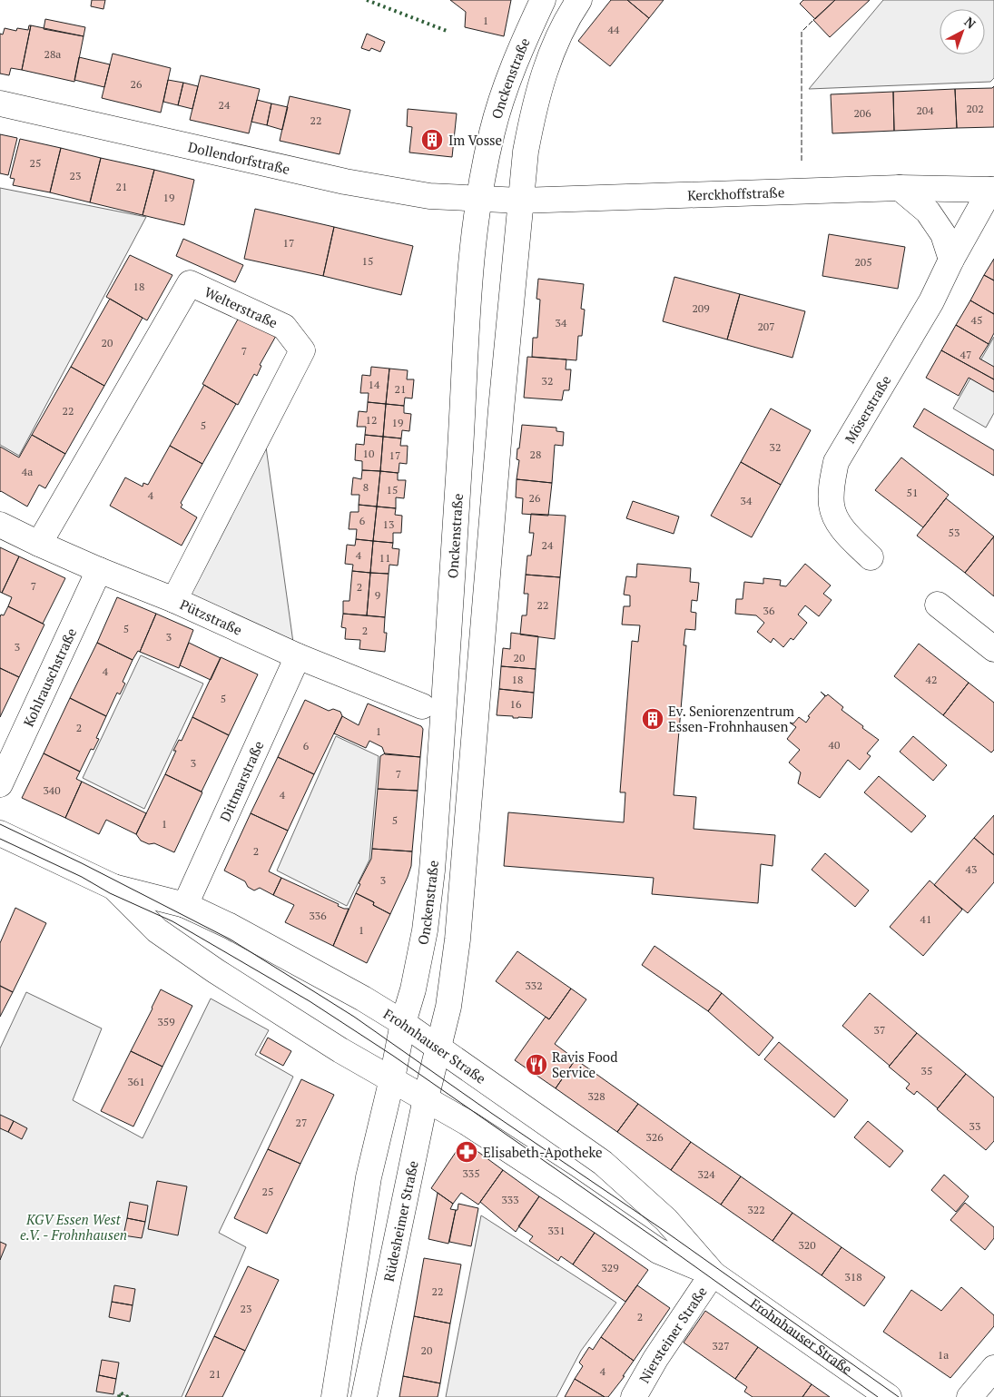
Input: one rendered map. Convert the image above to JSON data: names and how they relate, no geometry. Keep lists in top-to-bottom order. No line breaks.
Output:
{"streets":{"main road":["Onckenstraße","Dollendorfstraße","Kerckhoffstraße","Welterstraße","Möserstraße","Pützstraße","Kohlrauschstraße","Dittmarstraße","Frohnhauser Straße","Rüdesheimer Straße","Niersteiner Straße"]},"crossings":[["Onckenstraße","Dollendorfstraße"],["Onckenstraße","Kerckhoffstraße"],["Onckenstraße","Frohnhauser Straße"],["Dollendorfstraße","Kerckhoffstraße"],["Kerckhoffstraße","Möserstraße"],["Welterstraße","Pützstraße"],["Pützstraße","Kohlrauschstraße"],["Pützstraße","Dittmarstraße"],["Dittmarstraße","Frohnhauser Straße"],["Frohnhauser Straße","Rüdesheimer Straße"],["Frohnhauser Straße","Niersteiner Straße"]],"parks":["KGV Essen West e.V. - Frohnhausen"],"places":{"building":["Im Vosse","Ev. Seniorenzentrum Essen-Frohnhausen"],"restaurant":["Ravis Food Service"],"pharmacy":["Elisabeth-Apotheke"]},"house_numbers":["1","44","28a","26","24","202","204","206","22","25","23","21","19","17","15","205","18","209","45","34","207","20","7","47","32","14","21","22","12","19","5","32","10","28","17","4a","8","15","51","4","26","34","6","13","53","24","4","11","7","2","9","22","36","5","2","3","3","20","4","18","42","5","16","2","1","40","6","3","7","340","4","5","1","2","43","3","336","41","1","332","359","37","35","361","328","27","33","326","335","324","25","333","322","331","320","329","318","22","23","2","327","20","1a","4","21"],"north":"top right"}
